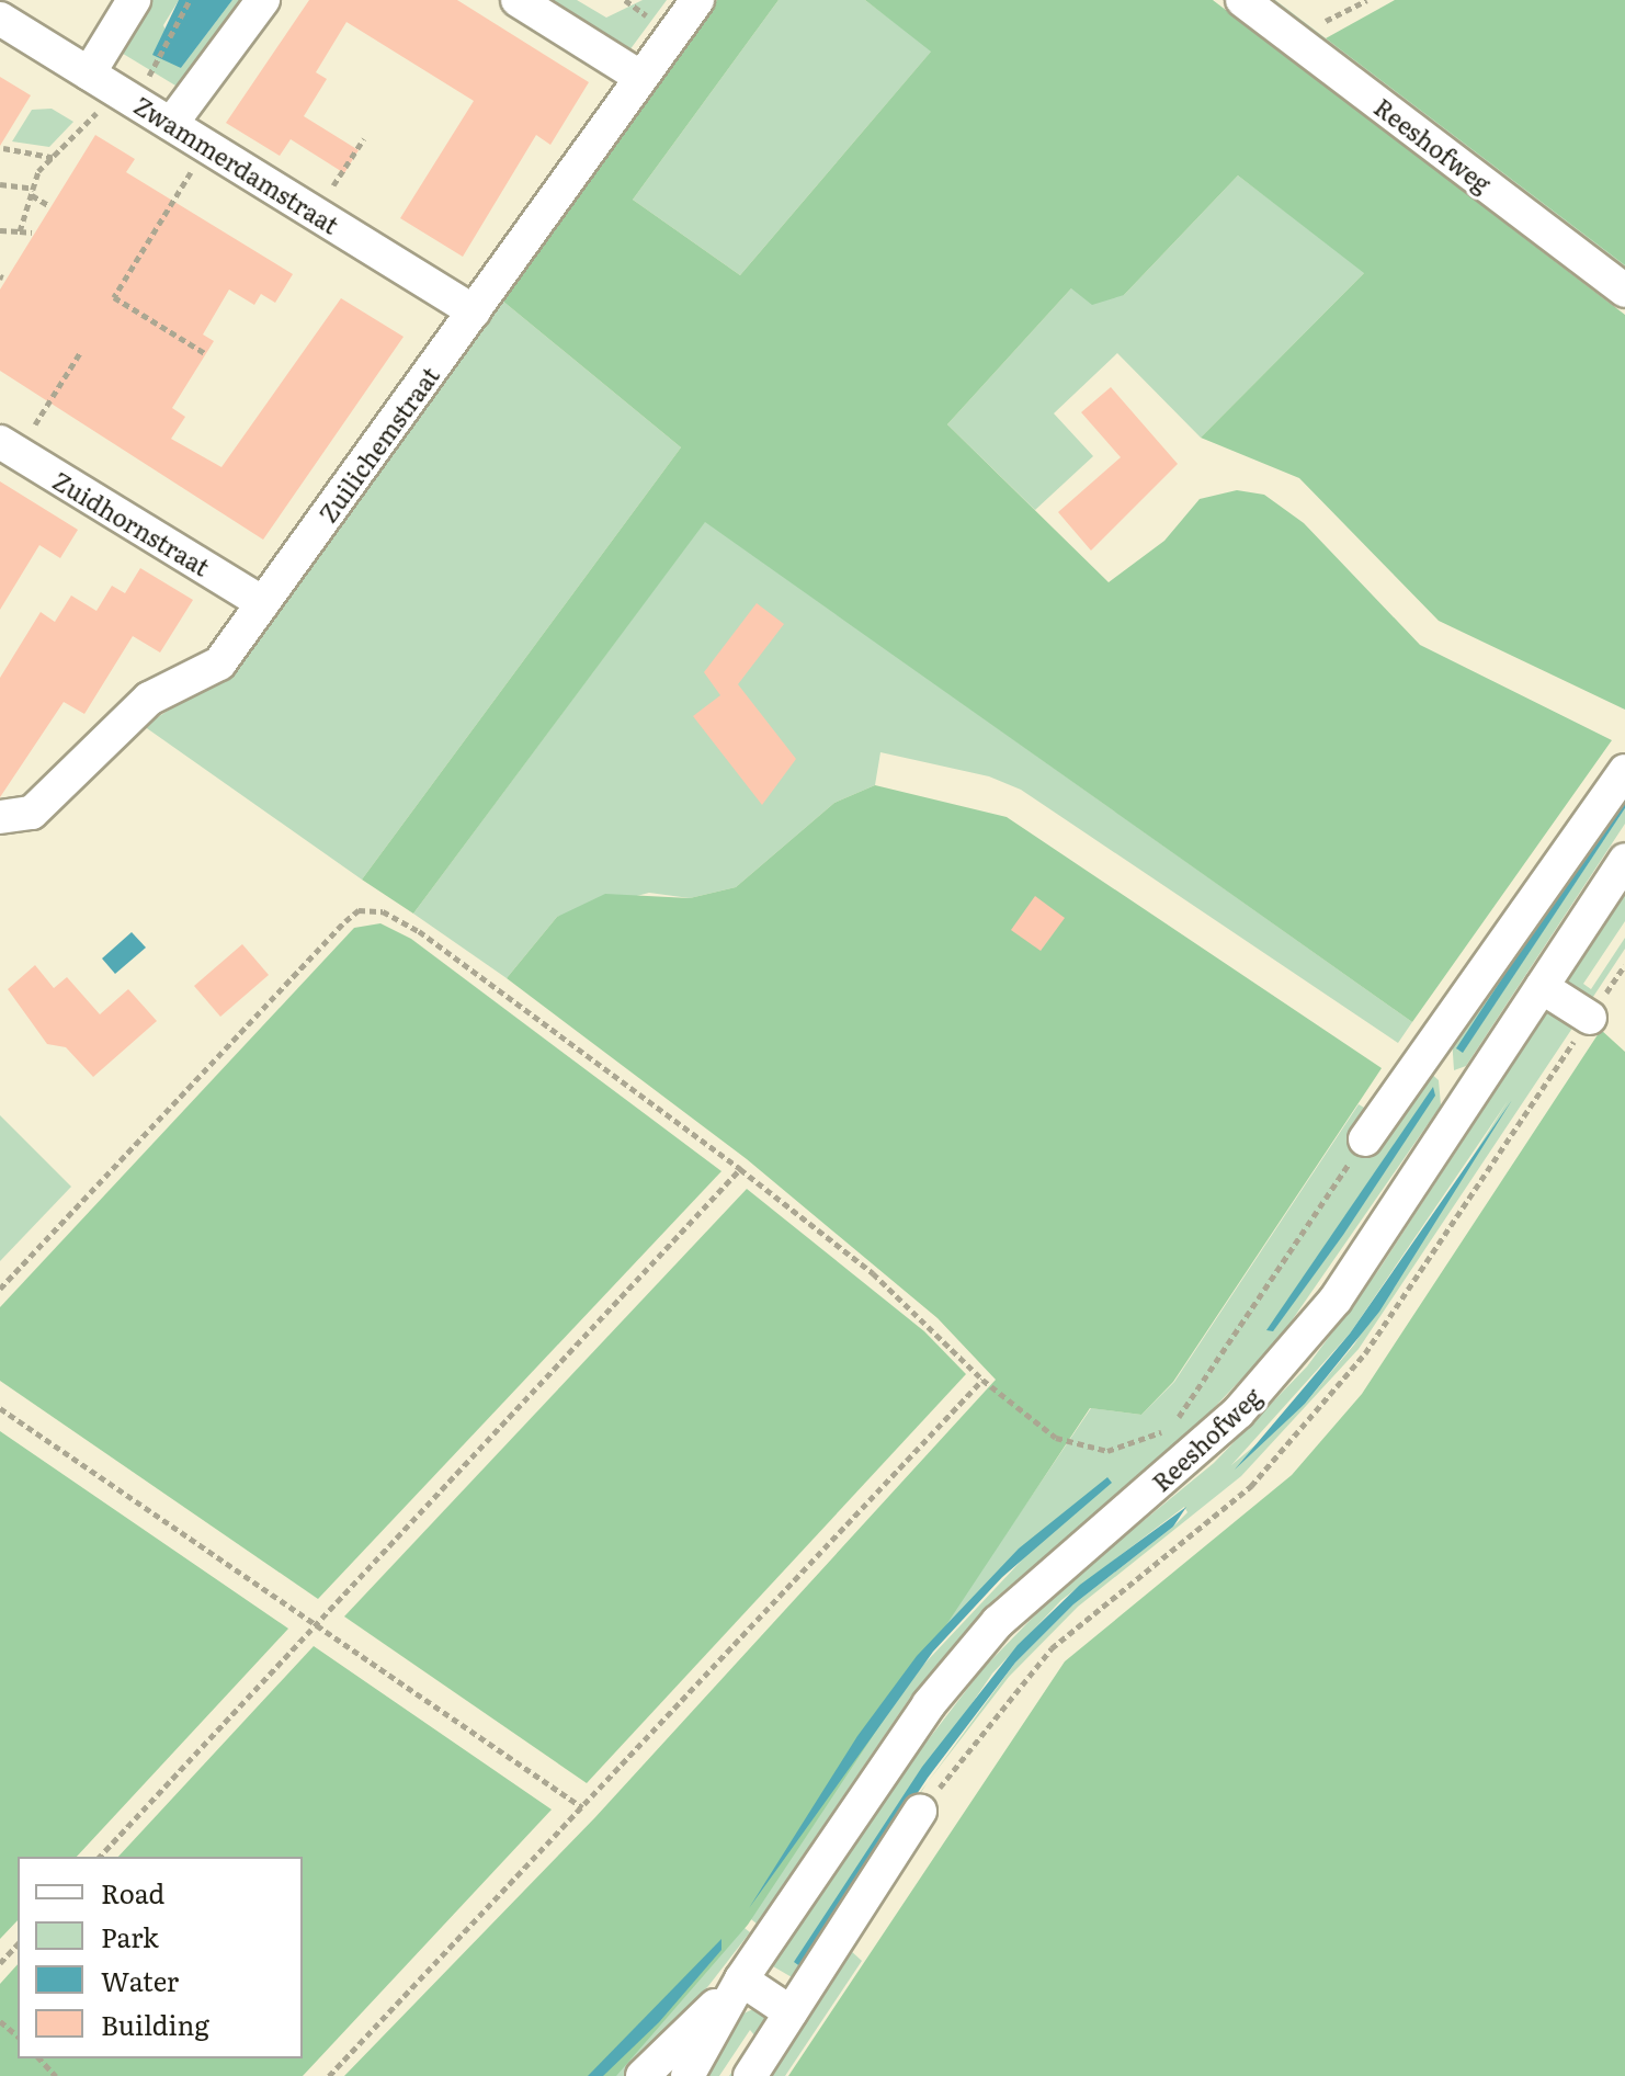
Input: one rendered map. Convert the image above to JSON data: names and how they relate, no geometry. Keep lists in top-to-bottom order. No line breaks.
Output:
{"streets":{"street":["Reeshofweg","Zwammerdamstraat","Zuilichemstraat","Zuidhornstraat"]},"crossings":[["Zwammerdamstraat","Zuilichemstraat"],["Zuilichemstraat","Zuidhornstraat"]],"legend":["Road","Park","Water","Building"]}
